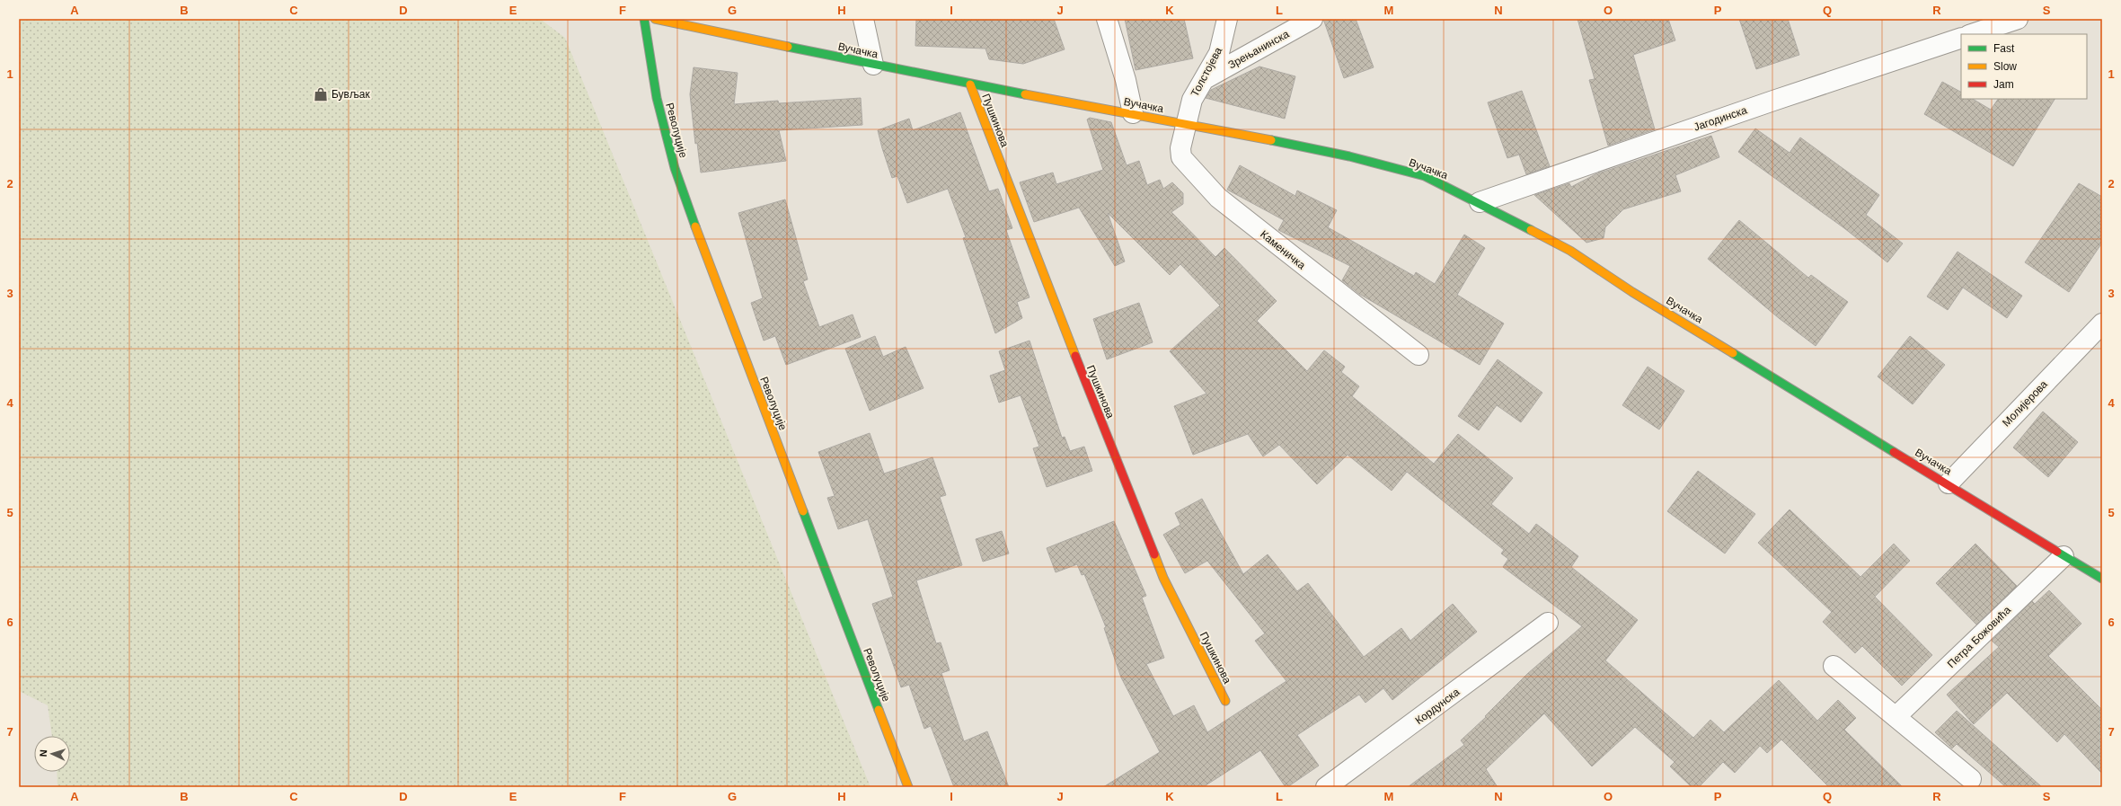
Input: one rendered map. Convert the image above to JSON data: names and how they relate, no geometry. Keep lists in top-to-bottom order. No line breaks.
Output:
{"streets":{"street":["Зрењанинска","Вучачка","Толстојева","Јагодинска","Пушкинова","Револуције","Каменичка","Молијерова","Петра Божовића","Кордунска"]},"crossings":[["Зрењанинска","Толстојева"],["Вучачка","Толстојева"],["Вучачка","Јагодинска"],["Вучачка","Пушкинова"],["Вучачка","Каменичка"],["Вучачка","Молијерова"],["Вучачка","Петра Божовића"],["Толстојева","Каменичка"]],"places":{"shop":["Бувљак"]},"legend":["Fast","Slow","Jam"],"north":"left","grid":{"columns":["A","B","C","D","E","F","G","H","I","J","K","L","M","N","O","P","Q","R","S"],"rows":["1","2","3","4","5","6","7"]}}
